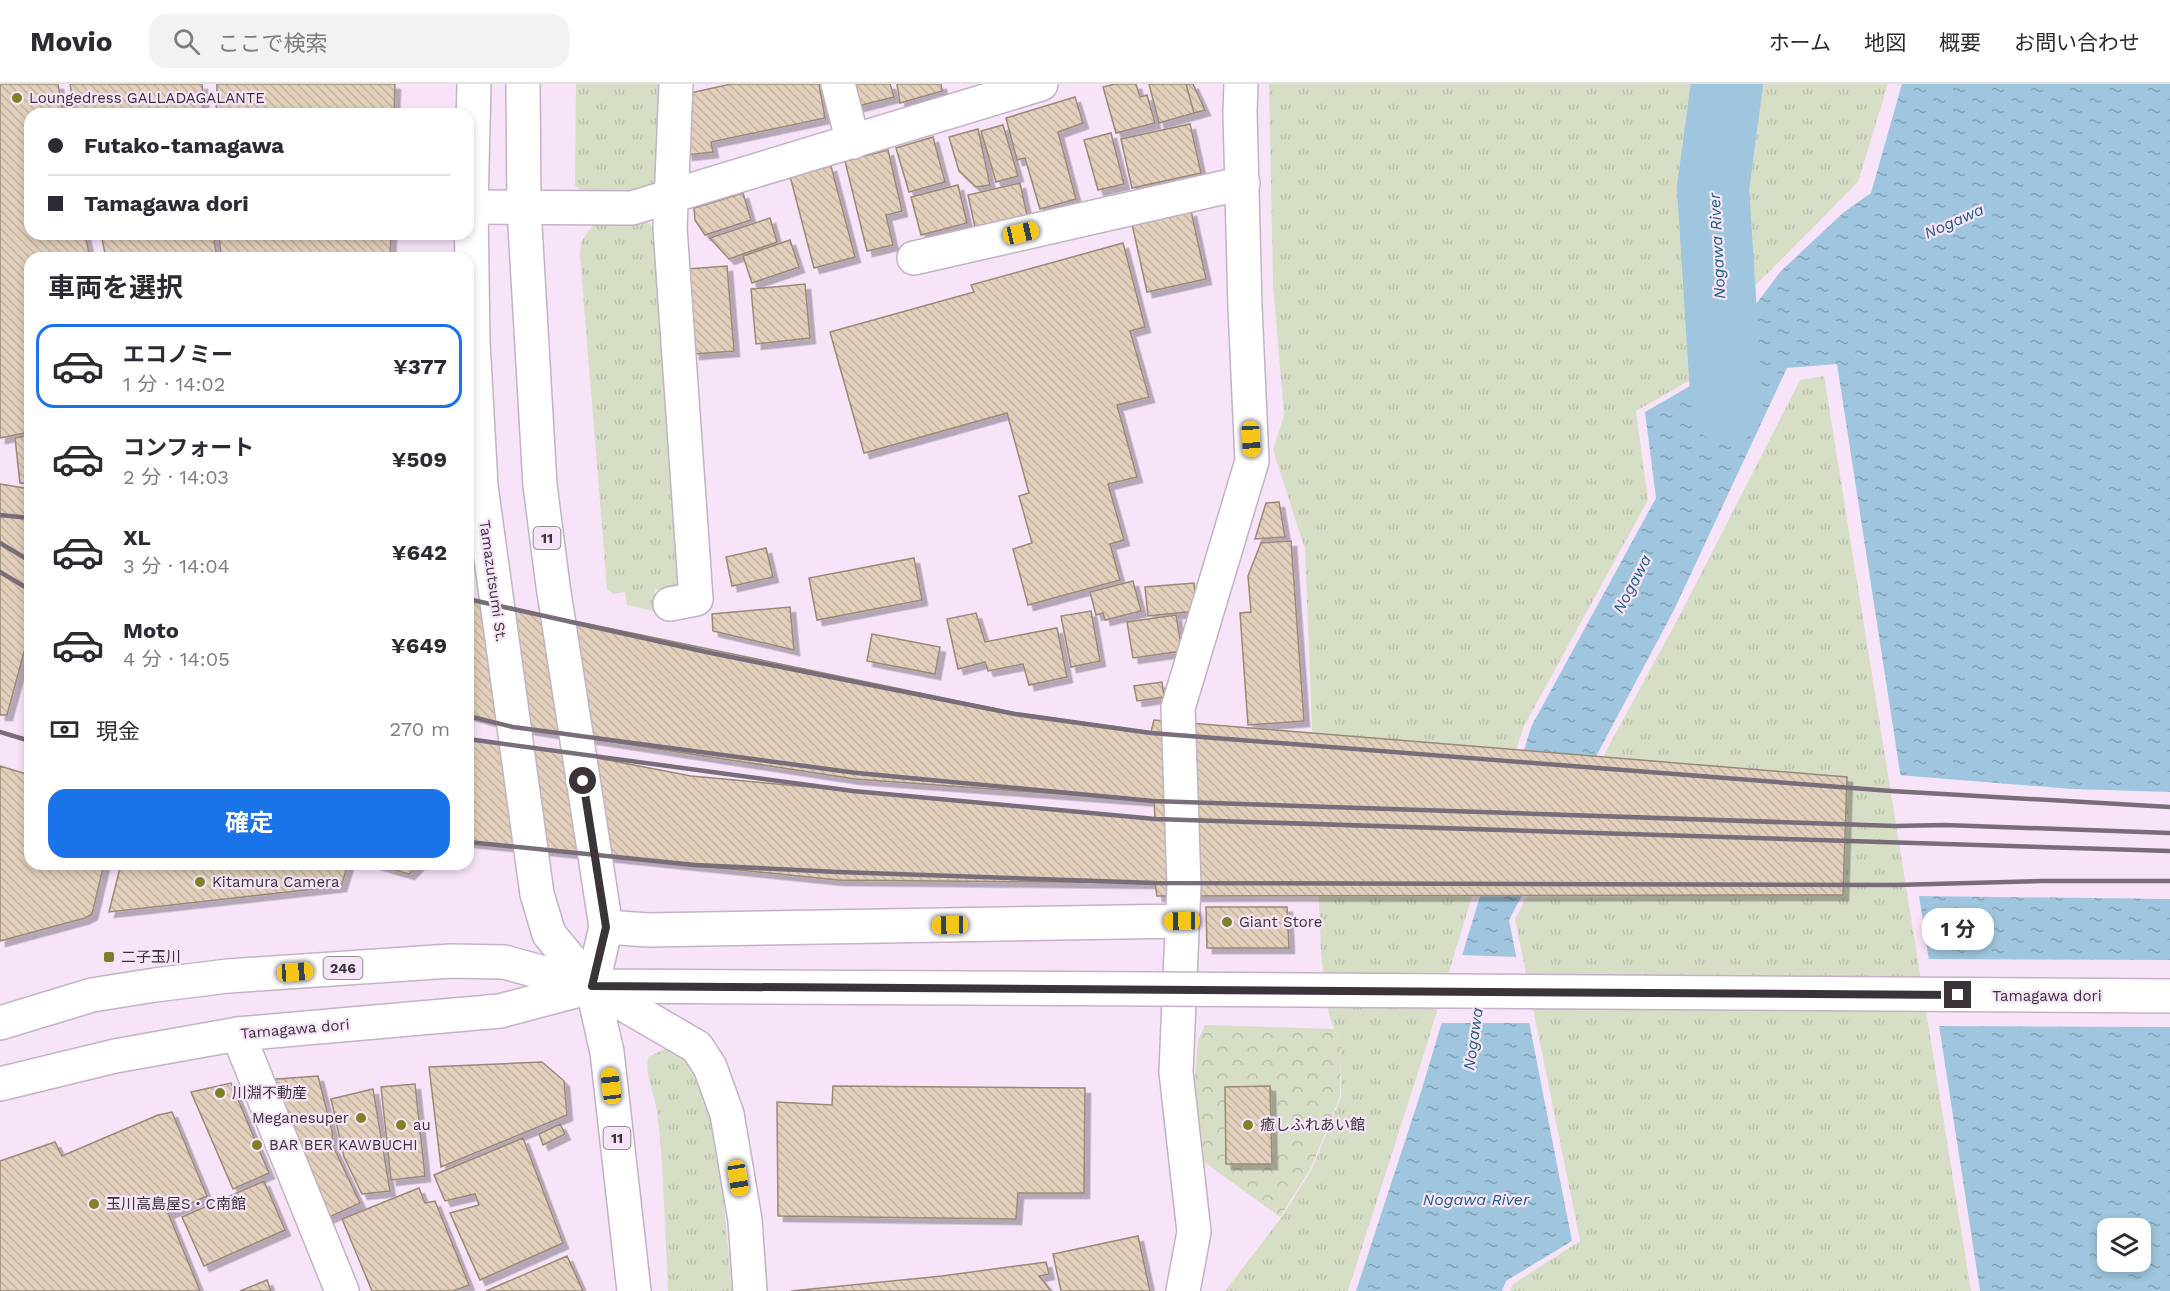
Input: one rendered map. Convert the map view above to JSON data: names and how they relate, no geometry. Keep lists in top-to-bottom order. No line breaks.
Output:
{"streets":{"main road":["11","Tamazutsumi St.","246","Tamagawa dori"]},"crossings":[["Tamazutsumi St.","Tamagawa dori"]],"water":["Nogawa","Nogawa River"],"places":{"other":["Loungedress GALLADAGALANTE","Kitamura Camera","Giant Store","川淵不動産","Meganesuper","au","癒しふれあい館","BAR BER KAWBUCHI","玉川高島屋S・C南館"],"transit":["二子玉川"]},"page":{"header":"Movio","search":"ここで検索","nav":["ホーム","地図","概要","お問い合わせ"],"banner":["Futako-tamagawa","Tamagawa dori"],"heading":"車両を選択","list":[{"name":"エコノミー","note":"1 分 · 14:02","value":"¥377"},{"name":"コンフォート","note":"2 分 · 14:03","value":"¥509"},{"name":"XL","note":"3 分 · 14:04","value":"¥642"},{"name":"Moto","note":"4 分 · 14:05","value":"¥649"}],"pay":["現金","270 m"],"buttons":"確定","bubble":"1 分"}}
